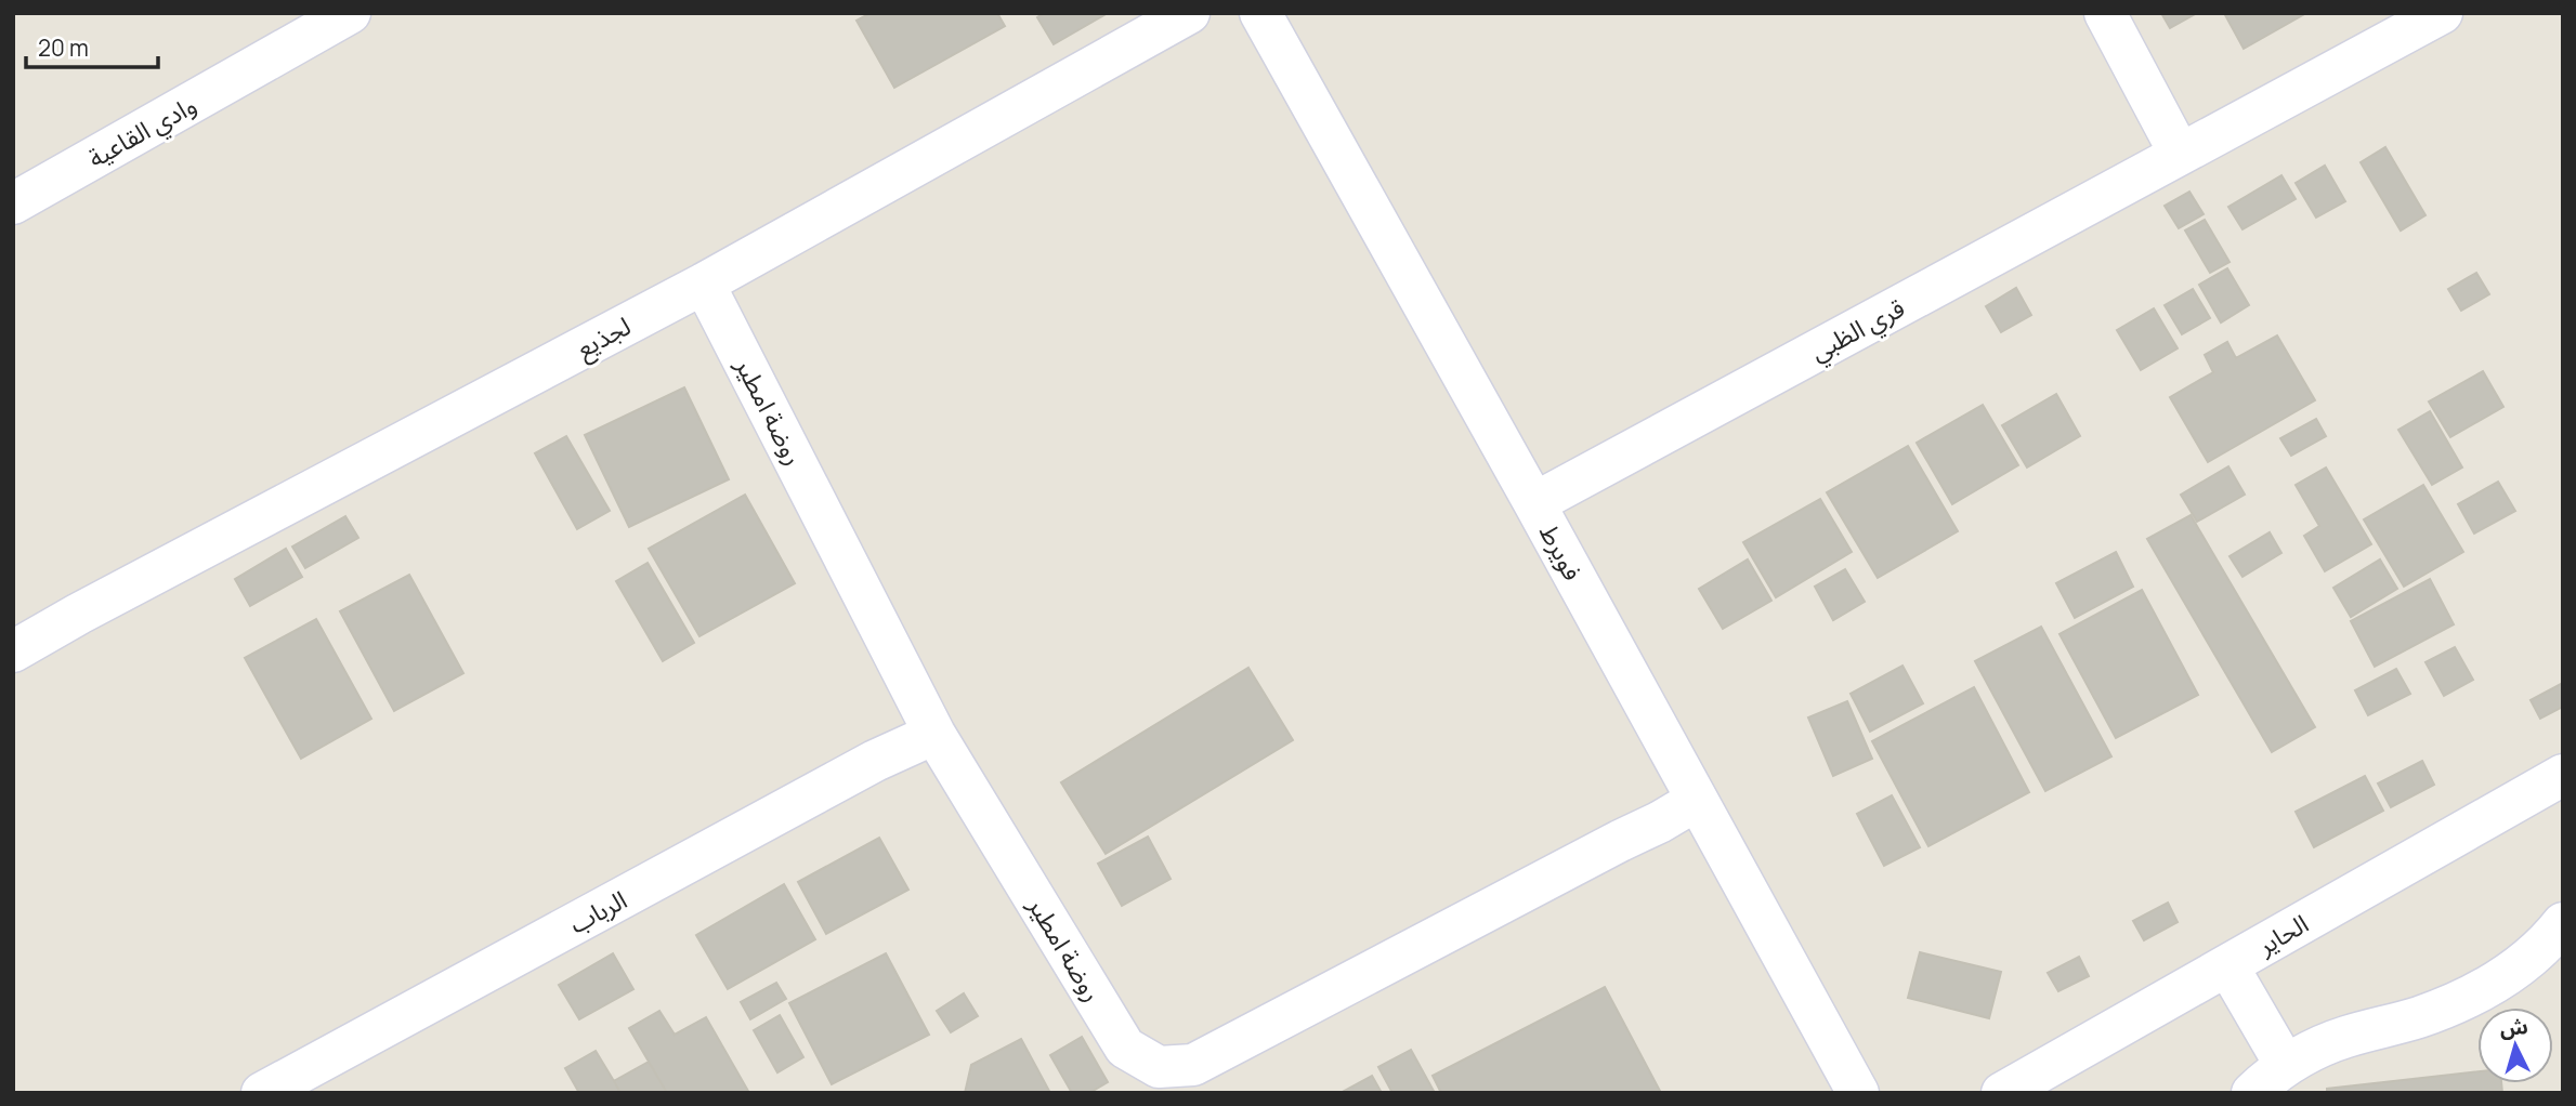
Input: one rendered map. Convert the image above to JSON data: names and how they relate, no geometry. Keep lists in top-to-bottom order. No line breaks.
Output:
{"streets":{"street":["وادي القاعية","قري الظبي","لجذيع","روضة امطير","فويرط","الرباب","الحاير"]},"crossings":[["قري الظبي","فويرط"],["لجذيع","روضة امطير"],["روضة امطير","فويرط"],["روضة امطير","الرباب"]],"scale_bar":"20 m","north":"top"}
